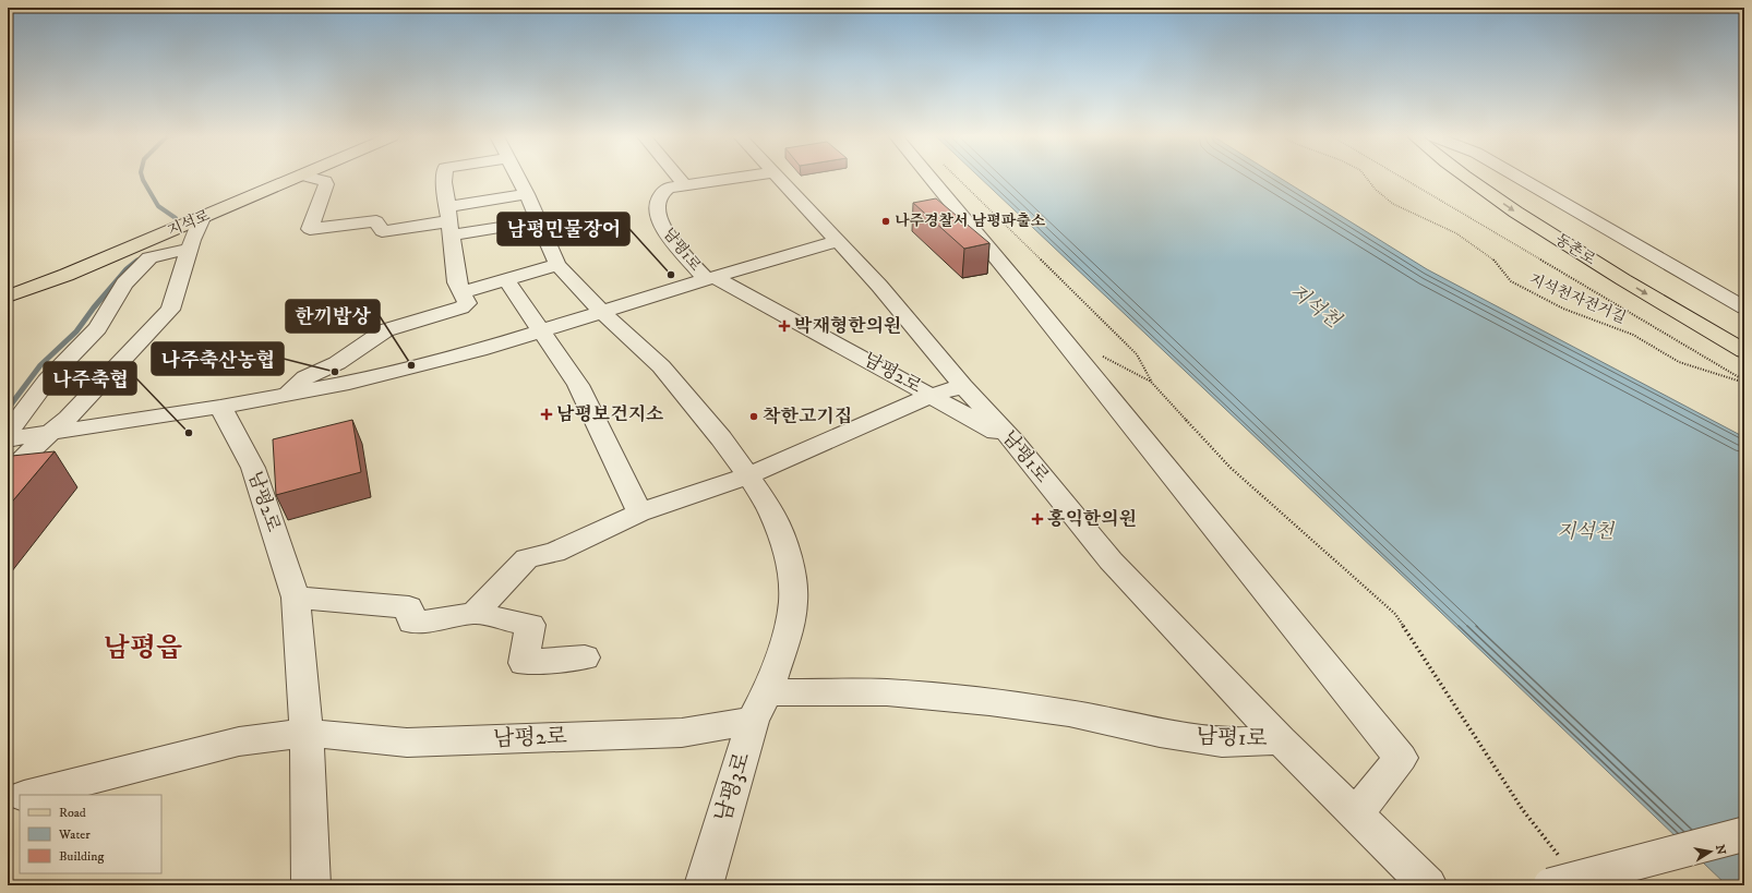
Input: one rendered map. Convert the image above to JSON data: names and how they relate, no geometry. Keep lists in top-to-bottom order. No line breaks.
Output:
{"streets":{"main road":["지석로","동촌로"],"street":["남평1로","남평2로","남평3로"],"path":["지석천자전거길"]},"crossings":[["남평1로","남평2로"],["남평1로","남평3로"],["남평2로","남평3로"]],"districts":["남평읍"],"water":["지석천"],"places":{"other":["나주경찰서 남평파출소","남평민물장어","한끼밥상","나주축산농협","착한고기집","나주축협"],"health":["박재형한의원","남평보건지소","홍익한의원"]},"legend":["Road","Water","Building"],"north":"right"}
